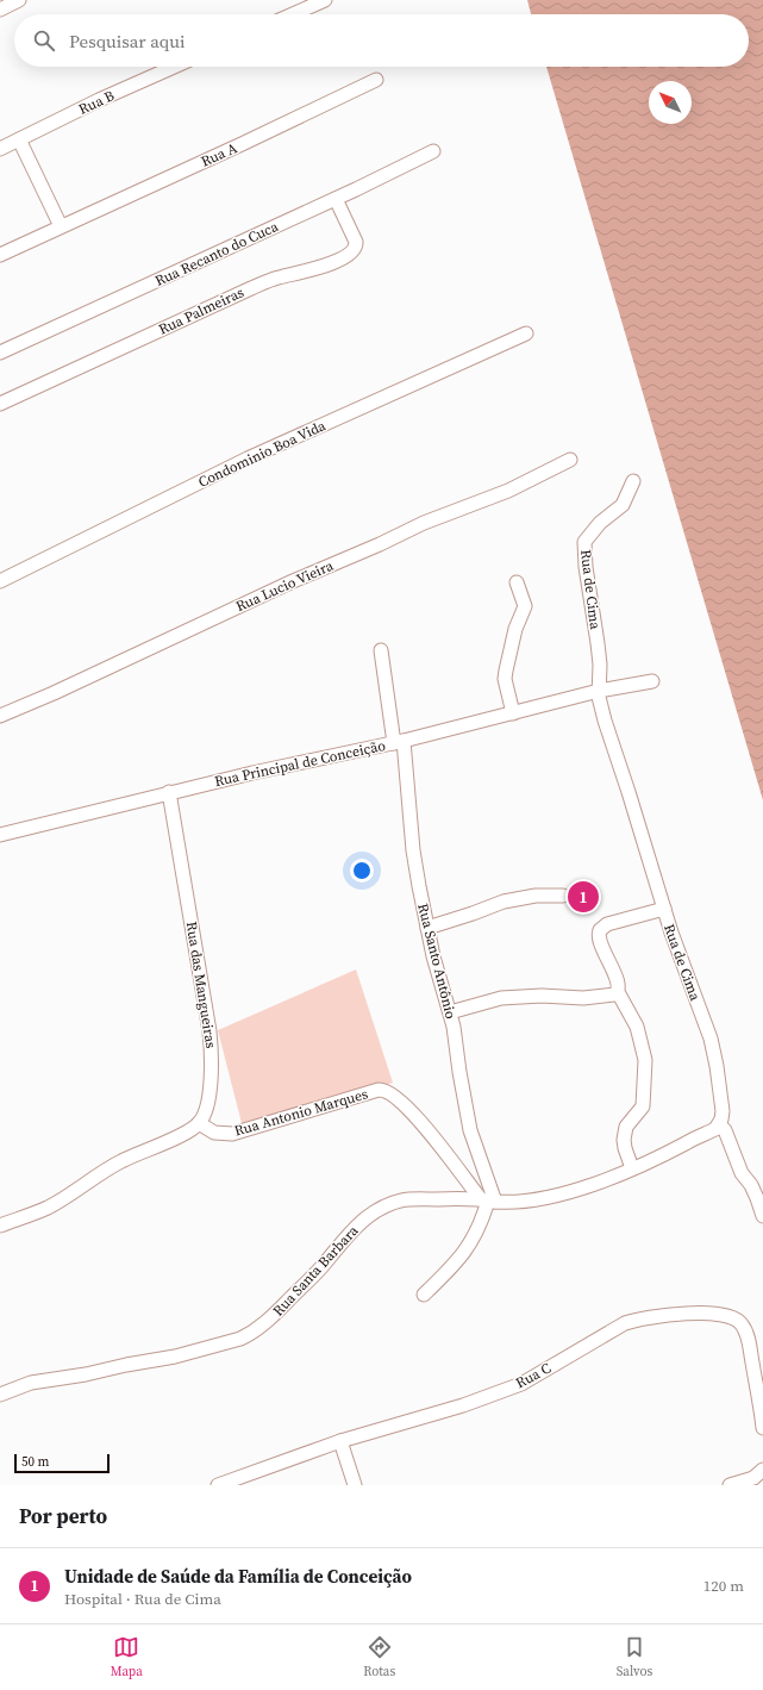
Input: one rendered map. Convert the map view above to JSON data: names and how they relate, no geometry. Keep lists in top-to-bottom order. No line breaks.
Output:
{"streets":{"street":["Rua B","Rua A","Rua Recanto do Cuca","Rua Palmeiras","Condominio Boa Vida","Rua Lucio Vieira","Rua de Cima","Rua Principal de Conceição","Rua Santo Antônio","Rua das Mangueiras","Rua Antonio Marques","Rua Santa Barbara","Rua C"]},"crossings":[["Rua Recanto do Cuca","Rua Palmeiras"],["Rua de Cima","Rua Principal de Conceição"],["Rua Principal de Conceição","Rua Santo Antônio"],["Rua Principal de Conceição","Rua das Mangueiras"],["Rua Santo Antônio","Rua Antonio Marques"],["Rua Santo Antônio","Rua Santa Barbara"],["Rua das Mangueiras","Rua Antonio Marques"],["Rua Antonio Marques","Rua Santa Barbara"]],"scale_bar":"50 m","north":"top left","page":{"search":"Pesquisar aqui","pins":"1","scale":"50 m","heading":"Por perto","list":[{"mark":"1","name":"Unidade de Saúde da Família de Conceição","note":"Hospital · Rua de Cima","value":"120 m"}],"nav":["Mapa","Rotas","Salvos"]}}
